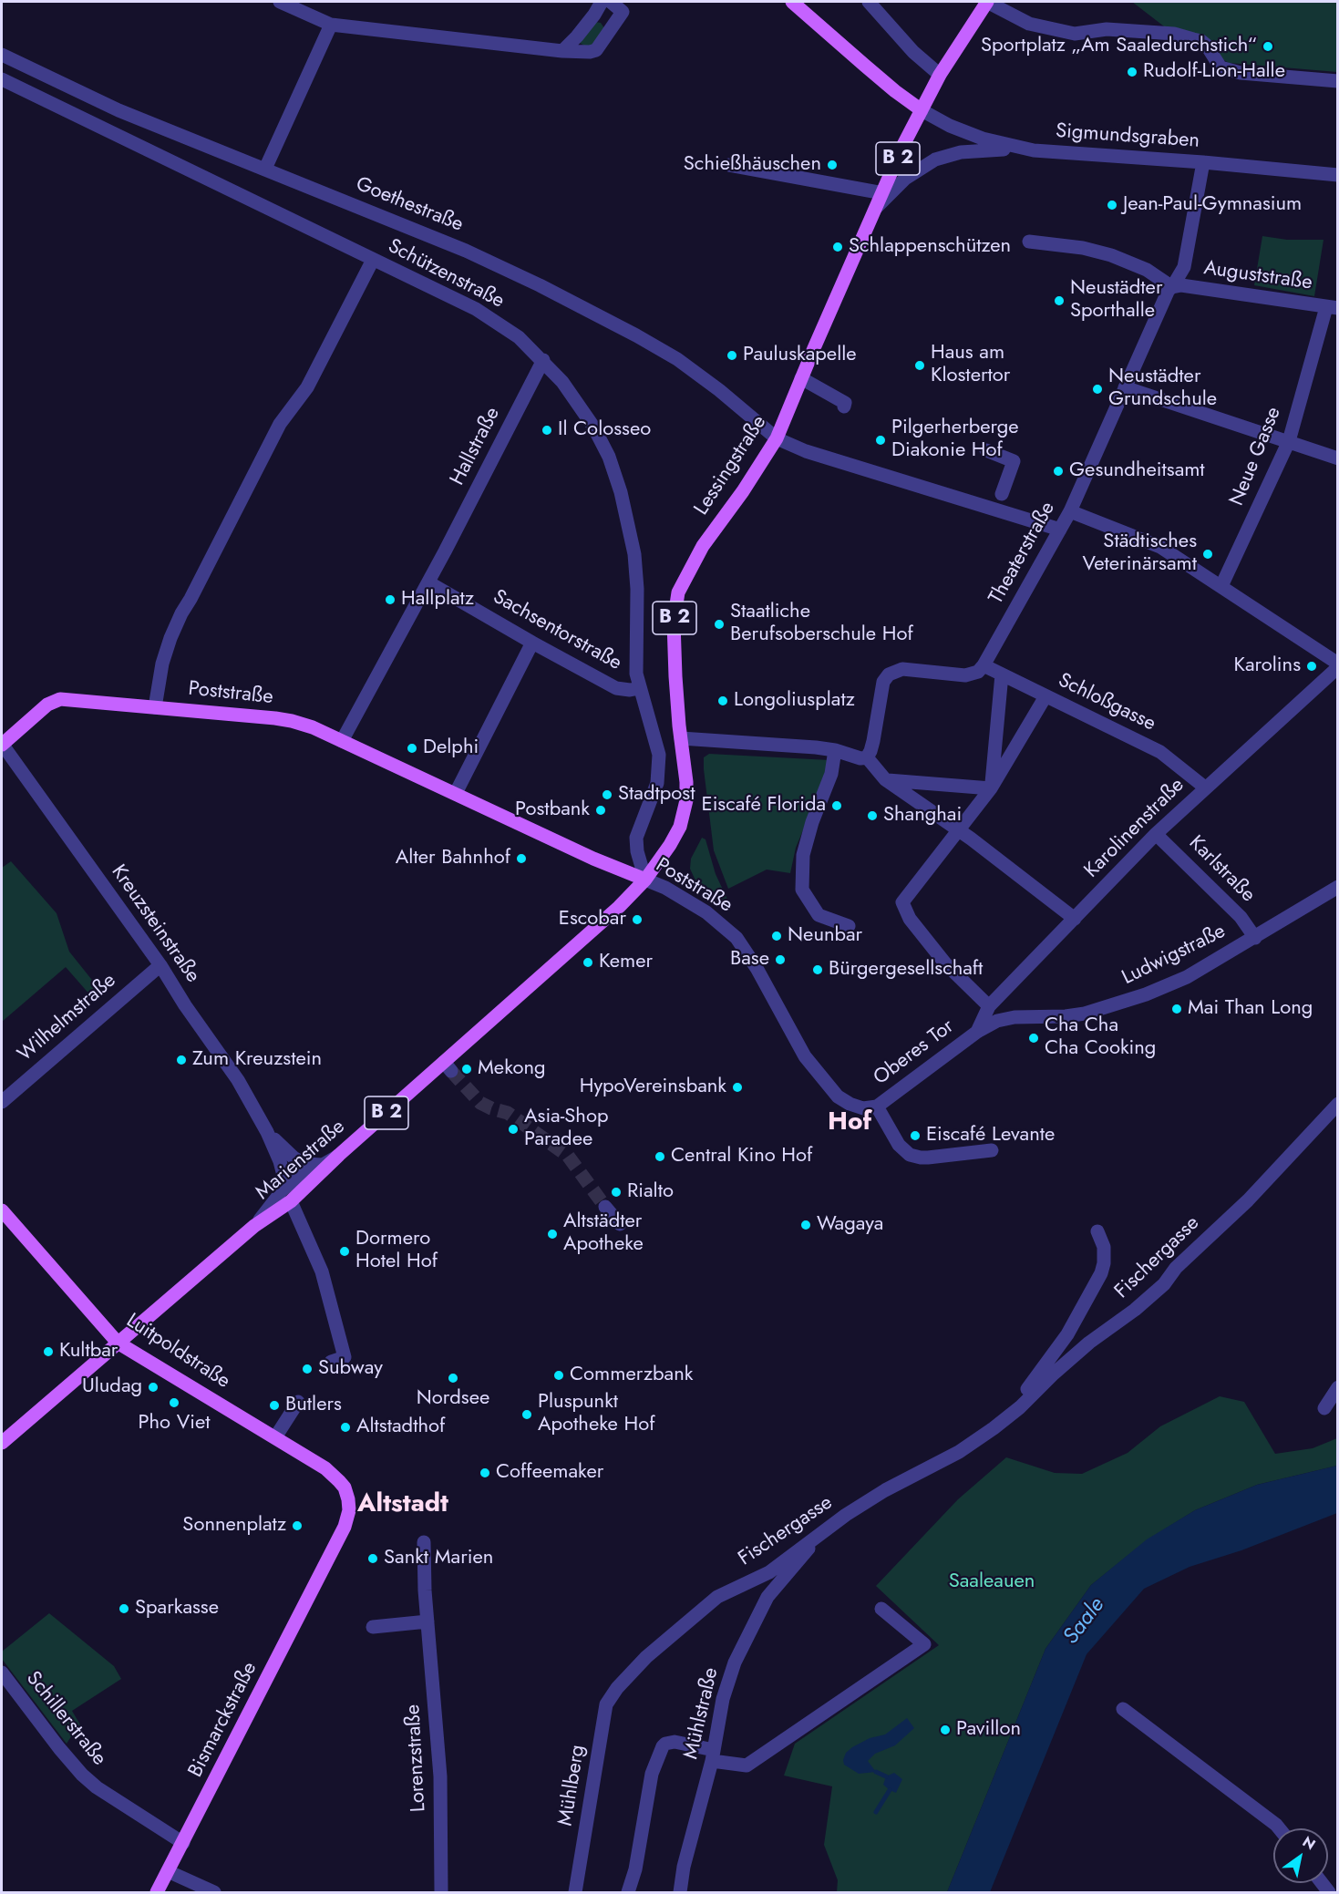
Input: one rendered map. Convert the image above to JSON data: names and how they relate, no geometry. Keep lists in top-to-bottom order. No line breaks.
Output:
{"streets":{"main road":["B 2","Lessingstraße","Poststraße","Marienstraße","Luitpoldstraße","Bismarckstraße"],"street":["Sigmundsgraben","Goethestraße","Schützenstraße","Auguststraße","Hallstraße","Neue Gasse","Theaterstraße","Sachsentorstraße","Schloßgasse","Karolinenstraße","Karlstraße","Kreuzsteinstraße","Ludwigstraße","Wilhelmstraße","Oberes Tor","Fischergasse","Mühlstraße","Schillerstraße","Lorenzstraße","Mühlberg"]},"crossings":[["Sigmundsgraben","Lessingstraße"],["Sigmundsgraben","Theaterstraße"],["Goethestraße","Lessingstraße"],["Goethestraße","Theaterstraße"],["Schützenstraße","Hallstraße"],["Schützenstraße","Lessingstraße"],["Schützenstraße","Sachsentorstraße"],["Schützenstraße","Poststraße"],["Schützenstraße","Marienstraße"],["Auguststraße","Neue Gasse"],["Auguststraße","Theaterstraße"],["Hallstraße","Sachsentorstraße"],["Lessingstraße","Poststraße"],["Lessingstraße","Marienstraße"],["Theaterstraße","Schloßgasse"],["Poststraße","Kreuzsteinstraße"],["Poststraße","Oberes Tor"],["Poststraße","Marienstraße"],["Schloßgasse","Karolinenstraße"],["Karolinenstraße","Karlstraße"],["Karolinenstraße","Oberes Tor"],["Karlstraße","Ludwigstraße"],["Kreuzsteinstraße","Wilhelmstraße"],["Kreuzsteinstraße","Marienstraße"],["Ludwigstraße","Oberes Tor"],["Marienstraße","Luitpoldstraße"],["Fischergasse","Mühlstraße"],["Fischergasse","Mühlberg"],["Luitpoldstraße","Bismarckstraße"],["Schillerstraße","Bismarckstraße"]],"districts":["Hof","Altstadt"],"water":["Saale"],"parks":["Saaleauen"],"places":["Sportplatz „Am Saaledurchstich“","Rudolf-Lion-Halle","Schießhäuschen","Jean-Paul-Gymnasium","Schlappenschützen","Neustädter Sporthalle","Pauluskapelle","Haus am Klostertor","Neustädter Grundschule","Il Colosseo","Pilgerherberge Diakonie Hof","Gesundheitsamt","Städtisches Veterinärsamt","Hallplatz","Staatliche Berufsoberschule Hof","Karolins","Longoliusplatz","Delphi","Stadtpost","Eiscafé Florida","Postbank","Shanghai","Alter Bahnhof","Escobar","Neunbar","Base","Kemer","Bürgergesellschaft","Mai Than Long","Cha Cha Cha Cooking","Zum Kreuzstein","Mekong","HypoVereinsbank","Asia-Shop Paradee","Eiscafé Levante","Central Kino Hof","Rialto","Wagaya","Altstädter Apotheke","Dormero Hotel Hof","Kultbar","Subway","Commerzbank","Nordsee","Uludag","Pho Viet","Butlers","Pluspunkt Apotheke Hof","Altstadthof","Coffeemaker","Sonnenplatz","Sankt Marien","Sparkasse","Pavillon"],"north":"top right"}
